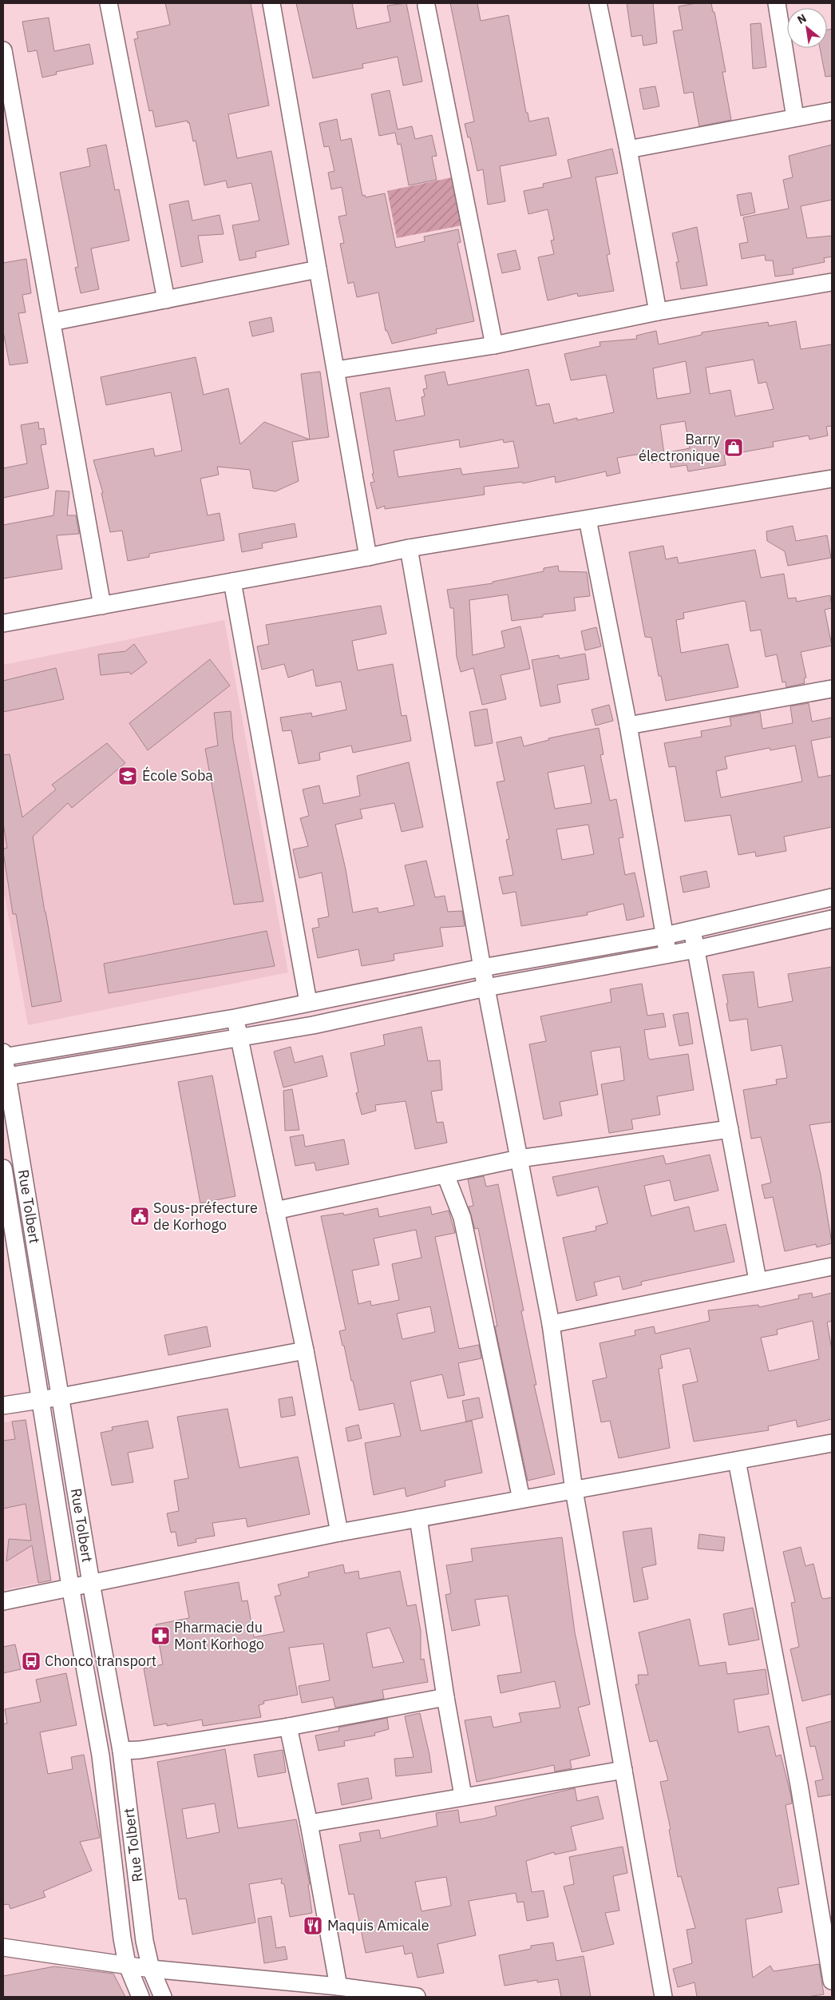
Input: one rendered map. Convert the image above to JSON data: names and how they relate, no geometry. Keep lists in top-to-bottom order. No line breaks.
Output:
{"streets":{"street":["Rue Tolbert"]},"places":{"shop":["Barry électronique"],"school or university":["École Soba"],"public building":["Sous-préfecture de Korhogo"],"pharmacy":["Pharmacie du Mont Korhogo"],"bus stop":["Chonco transport"],"restaurant":["Maquis Amicale"]},"north":"top left"}
